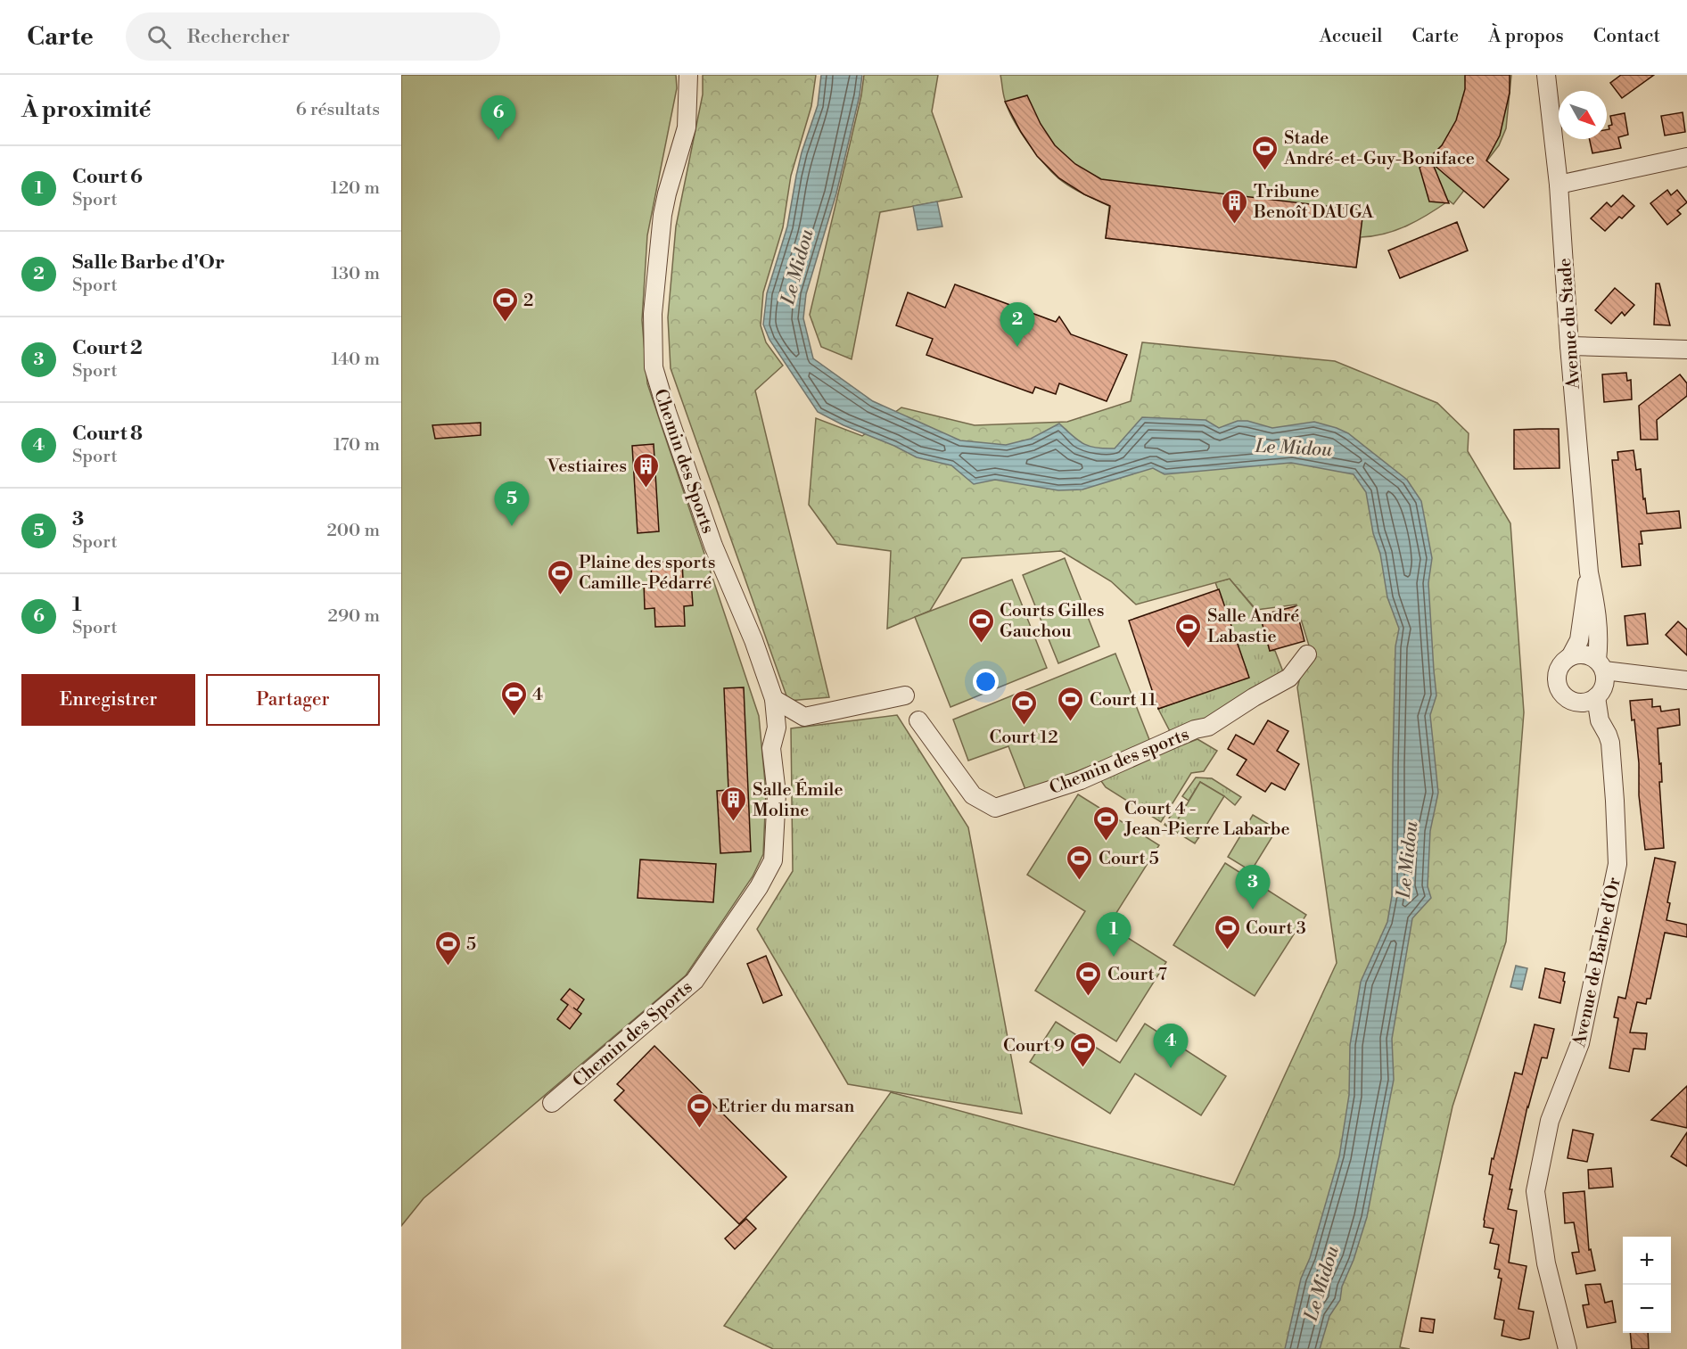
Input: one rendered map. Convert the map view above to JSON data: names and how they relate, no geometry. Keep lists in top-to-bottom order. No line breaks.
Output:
{"streets":{"street":["Avenue du Stade","Chemin des Sports","Chemin des sports","Avenue de Barbe d'Or"]},"crossings":[["Avenue du Stade","Avenue de Barbe d'Or"]],"water":["Le Midou"],"places":{"sports":["Stade André-et-Guy-Boniface","2","Plaine des sports Camille-Pédarré","Courts Gilles Gauchou","Salle André Labastie","4","Court 11","Court 12","Court 4 - Jean-Pierre Labarbe","Court 5","Court 3","5","Court 7","Court 9","Etrier du marsan"],"building":["Tribune Benoît DAUGA","Vestiaires","Salle Émile Moline"]},"north":"bottom right","page":{"header":"Carte","search":"Rechercher","nav":["Accueil","Carte","À propos","Contact"],"heading":["À proximité","6 résultats"],"pins":["6","2","5","3","1","4"],"list":[{"mark":"1","name":"Court 6","note":"Sport","value":"120 m"},{"mark":"2","name":"Salle Barbe d'Or","note":"Sport","value":"130 m"},{"mark":"3","name":"Court 2","note":"Sport","value":"140 m"},{"mark":"4","name":"Court 8","note":"Sport","value":"170 m"},{"mark":"5","name":"3","note":"Sport","value":"200 m"},{"mark":"6","name":"1","note":"Sport","value":"290 m"}],"buttons":["Enregistrer","Partager"],"map_buttons":["+","−"]}}
